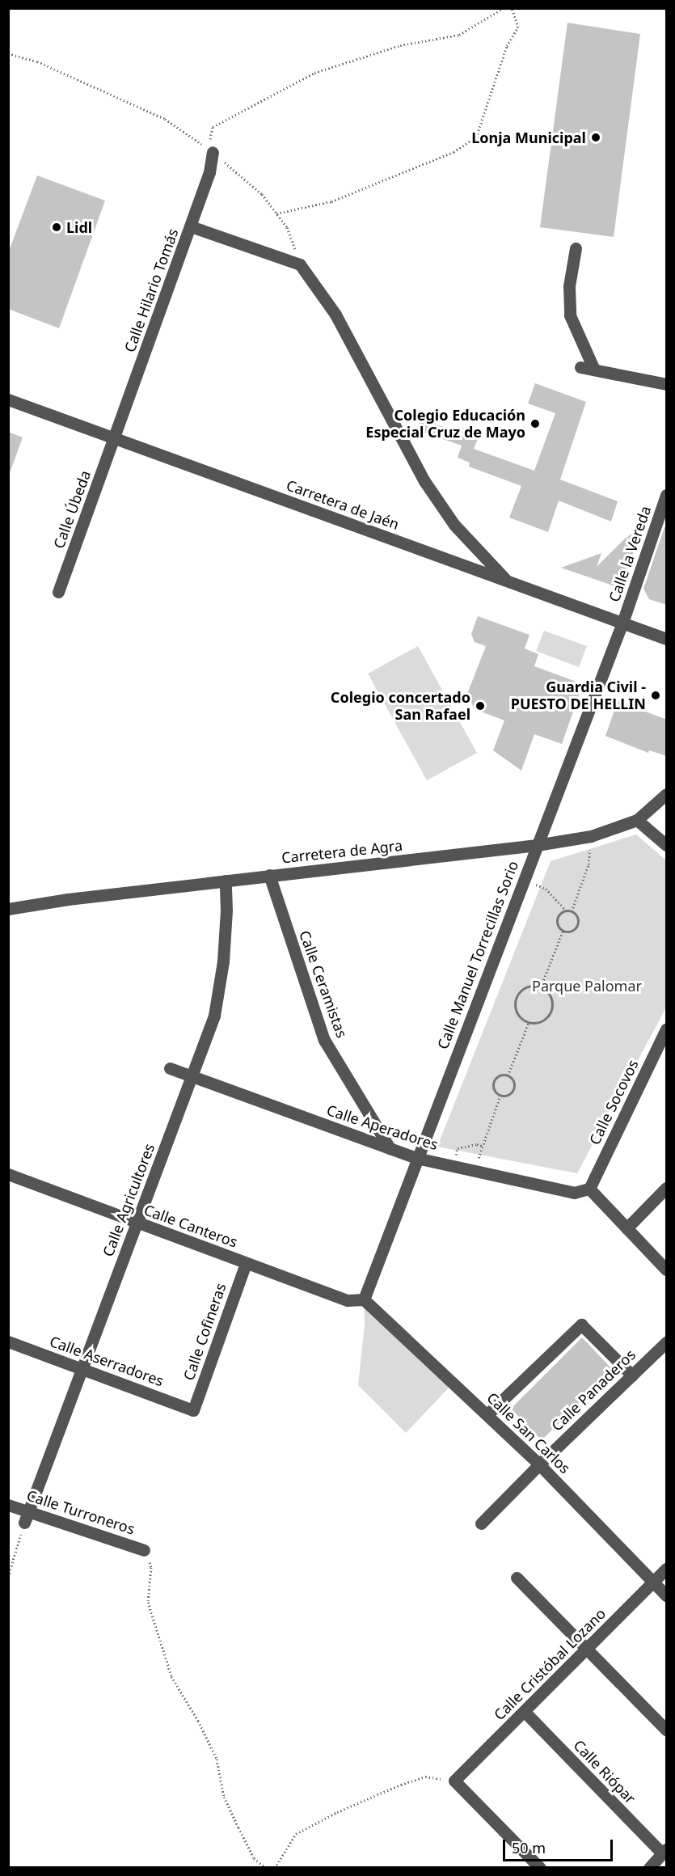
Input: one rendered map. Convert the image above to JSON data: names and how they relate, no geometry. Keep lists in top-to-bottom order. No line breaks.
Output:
{"streets":{"street":["Calle Hilario Tomás","Carretera de Jaén","Calle Úbeda","Calle la Vereda","Carretera de Agra","Calle Manuel Torrecillas Sorio","Calle Ceramistas","Calle Socovos","Calle Aperadores","Calle Agricultores","Calle Canteros","Calle Cofineras","Calle Aserradores","Calle Panaderos","Calle San Carlos","Calle Turroneros","Calle Cristóbal Lozano","Calle Riópar"]},"crossings":[["Calle Hilario Tomás","Carretera de Jaén"],["Calle Hilario Tomás","Calle Úbeda"],["Carretera de Jaén","Calle Úbeda"],["Carretera de Jaén","Calle la Vereda"],["Carretera de Jaén","Calle Manuel Torrecillas Sorio"],["Calle la Vereda","Calle Manuel Torrecillas Sorio"],["Carretera de Agra","Calle Manuel Torrecillas Sorio"],["Carretera de Agra","Calle Ceramistas"],["Carretera de Agra","Calle Agricultores"],["Calle Manuel Torrecillas Sorio","Calle Aperadores"],["Calle Manuel Torrecillas Sorio","Calle Canteros"],["Calle Manuel Torrecillas Sorio","Calle San Carlos"],["Calle Ceramistas","Calle Aperadores"],["Calle Socovos","Calle Aperadores"],["Calle Aperadores","Calle Agricultores"],["Calle Agricultores","Calle Canteros"],["Calle Agricultores","Calle Aserradores"],["Calle Agricultores","Calle Turroneros"],["Calle Canteros","Calle Cofineras"],["Calle Canteros","Calle San Carlos"],["Calle Cofineras","Calle Aserradores"],["Calle Panaderos","Calle San Carlos"],["Calle San Carlos","Calle Cristóbal Lozano"],["Calle Cristóbal Lozano","Calle Riópar"]],"parks":["Parque Palomar"],"places":["Lonja Municipal","Lidl","Colegio Educación Especial Cruz de Mayo","Guardia Civil - PUESTO DE HELLIN","Colegio concertado San Rafael"],"scale_bar":"50 m"}
